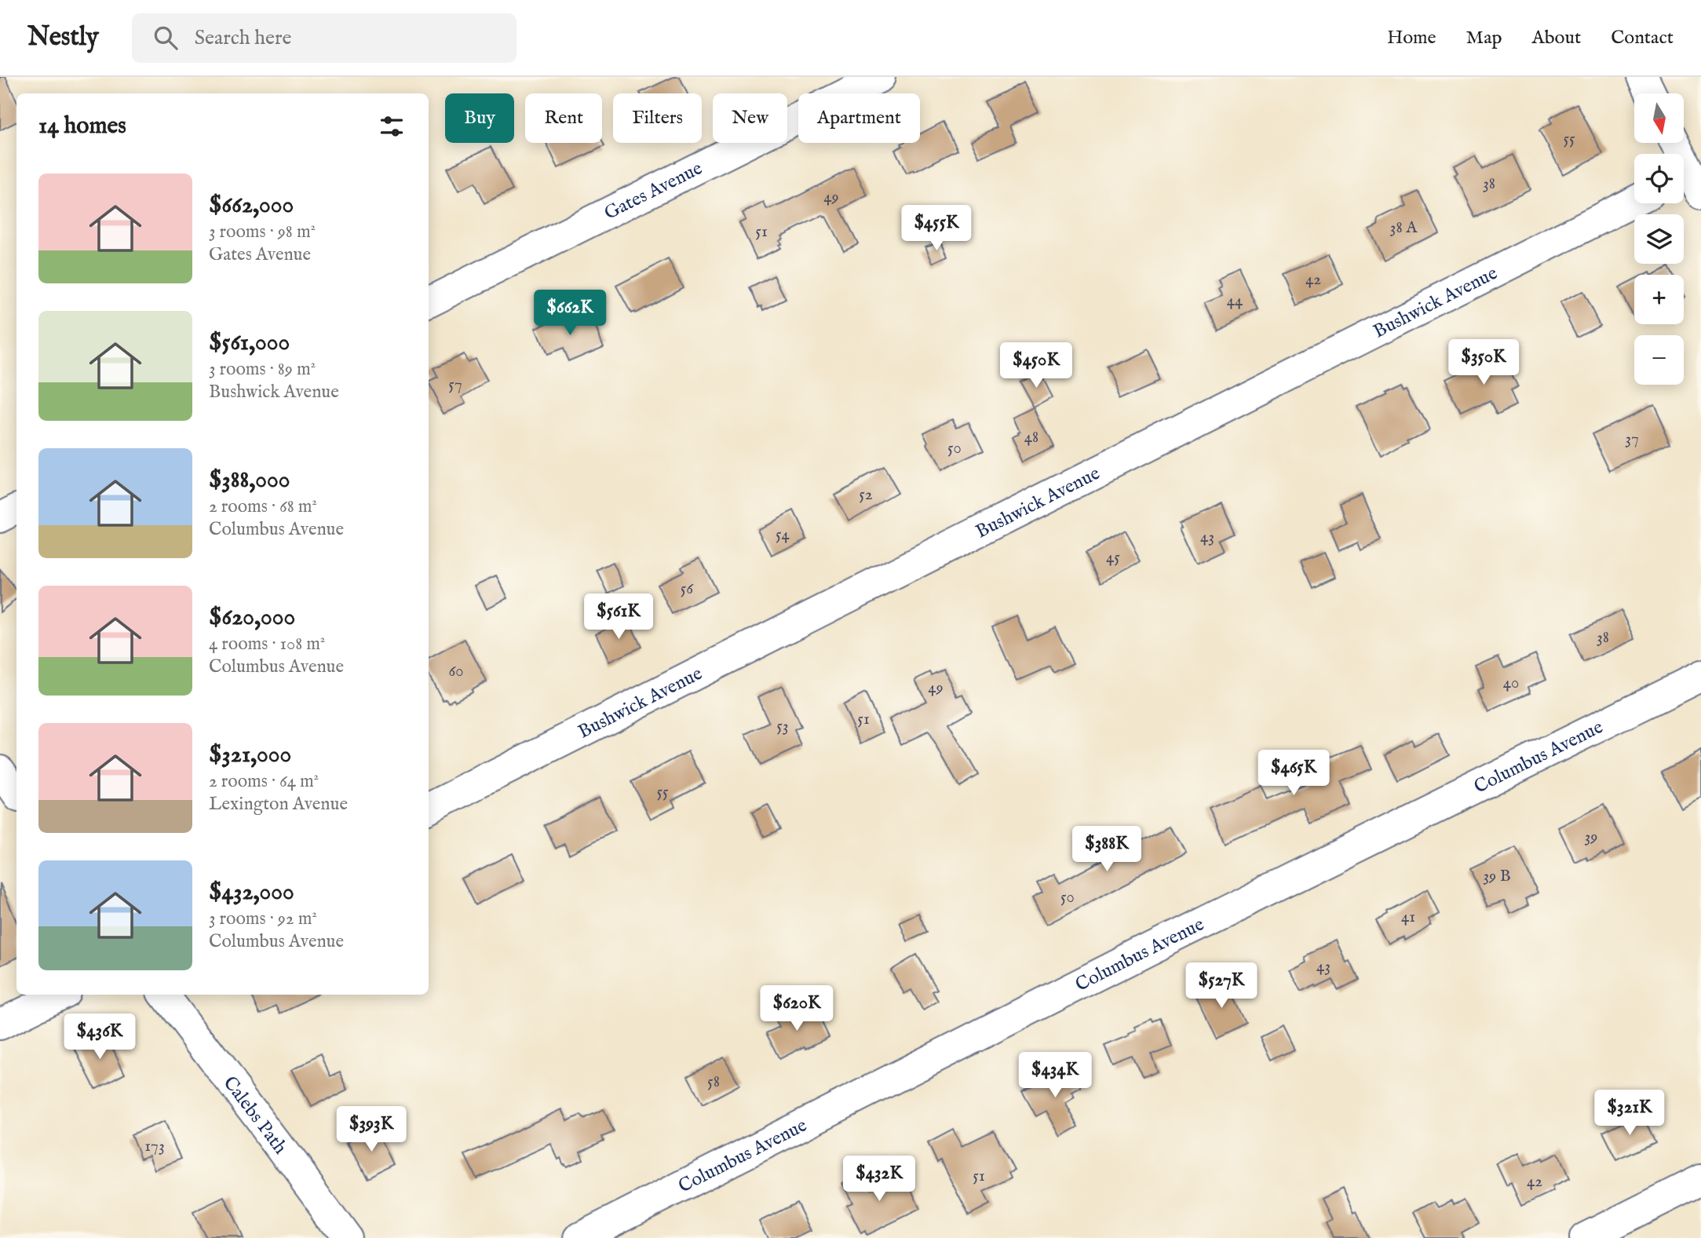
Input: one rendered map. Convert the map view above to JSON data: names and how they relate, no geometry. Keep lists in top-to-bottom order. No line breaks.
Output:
{"streets":{"street":["Gates Avenue","Bushwick Avenue","Columbus Avenue","Calebs Path"]},"house_numbers":["55","38","49","38 A","51","42","44","57","48","37","50","52","54","43","45","56","38","60","40","49","51","53","55","39","39 B","50","41","43","58","173","51","42"],"north":"bottom","page":{"header":"Nestly","search":"Search here","nav":["Home","Map","About","Contact"],"map_buttons":["+","−"],"chip":["Buy","Rent","Filters","New","Apartment"],"heading":"14 homes","list":[{"name":"$662,000","note":"3 rooms · 98 m² · Gates Avenue"},{"name":"$561,000","note":"3 rooms · 89 m² · Bushwick Avenue"},{"name":"$388,000","note":"2 rooms · 68 m² · Columbus Avenue"},{"name":"$620,000","note":"4 rooms · 108 m² · Columbus Avenue"},{"name":"$321,000","note":"2 rooms · 64 m² · Lexington Avenue"},{"name":"$432,000","note":"3 rooms · 92 m² · Columbus Avenue"}],"price":["$455K","$662K","$350K","$450K","$561K","$465K","$388K","$527K","$620K","$436K","$434K","$321K","$393K","$432K"]}}
